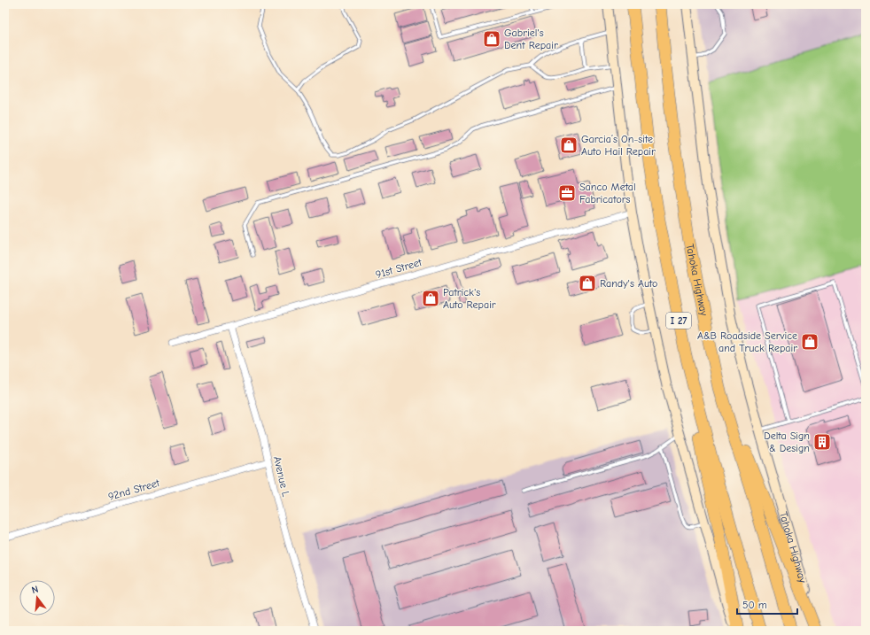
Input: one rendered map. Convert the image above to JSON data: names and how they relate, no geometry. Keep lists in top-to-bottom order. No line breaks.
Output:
{"streets":{"highway":["Tahoka Highway","I 27"],"street":["91st Street","Avenue L","92nd Street"]},"crossings":[["91st Street","Avenue L"],["Avenue L","92nd Street"]],"places":{"shop":["Gabriel's Dent Repair","Garcia’s On-site Auto Hail Repair","Randy's Auto","Patrick's Auto Repair","A&B Roadside Service and Truck Repair"],"office":["Sanco Metal Fabricators"],"building":["Delta Sign & Design"]},"scale_bar":"50 m","north":"top"}
